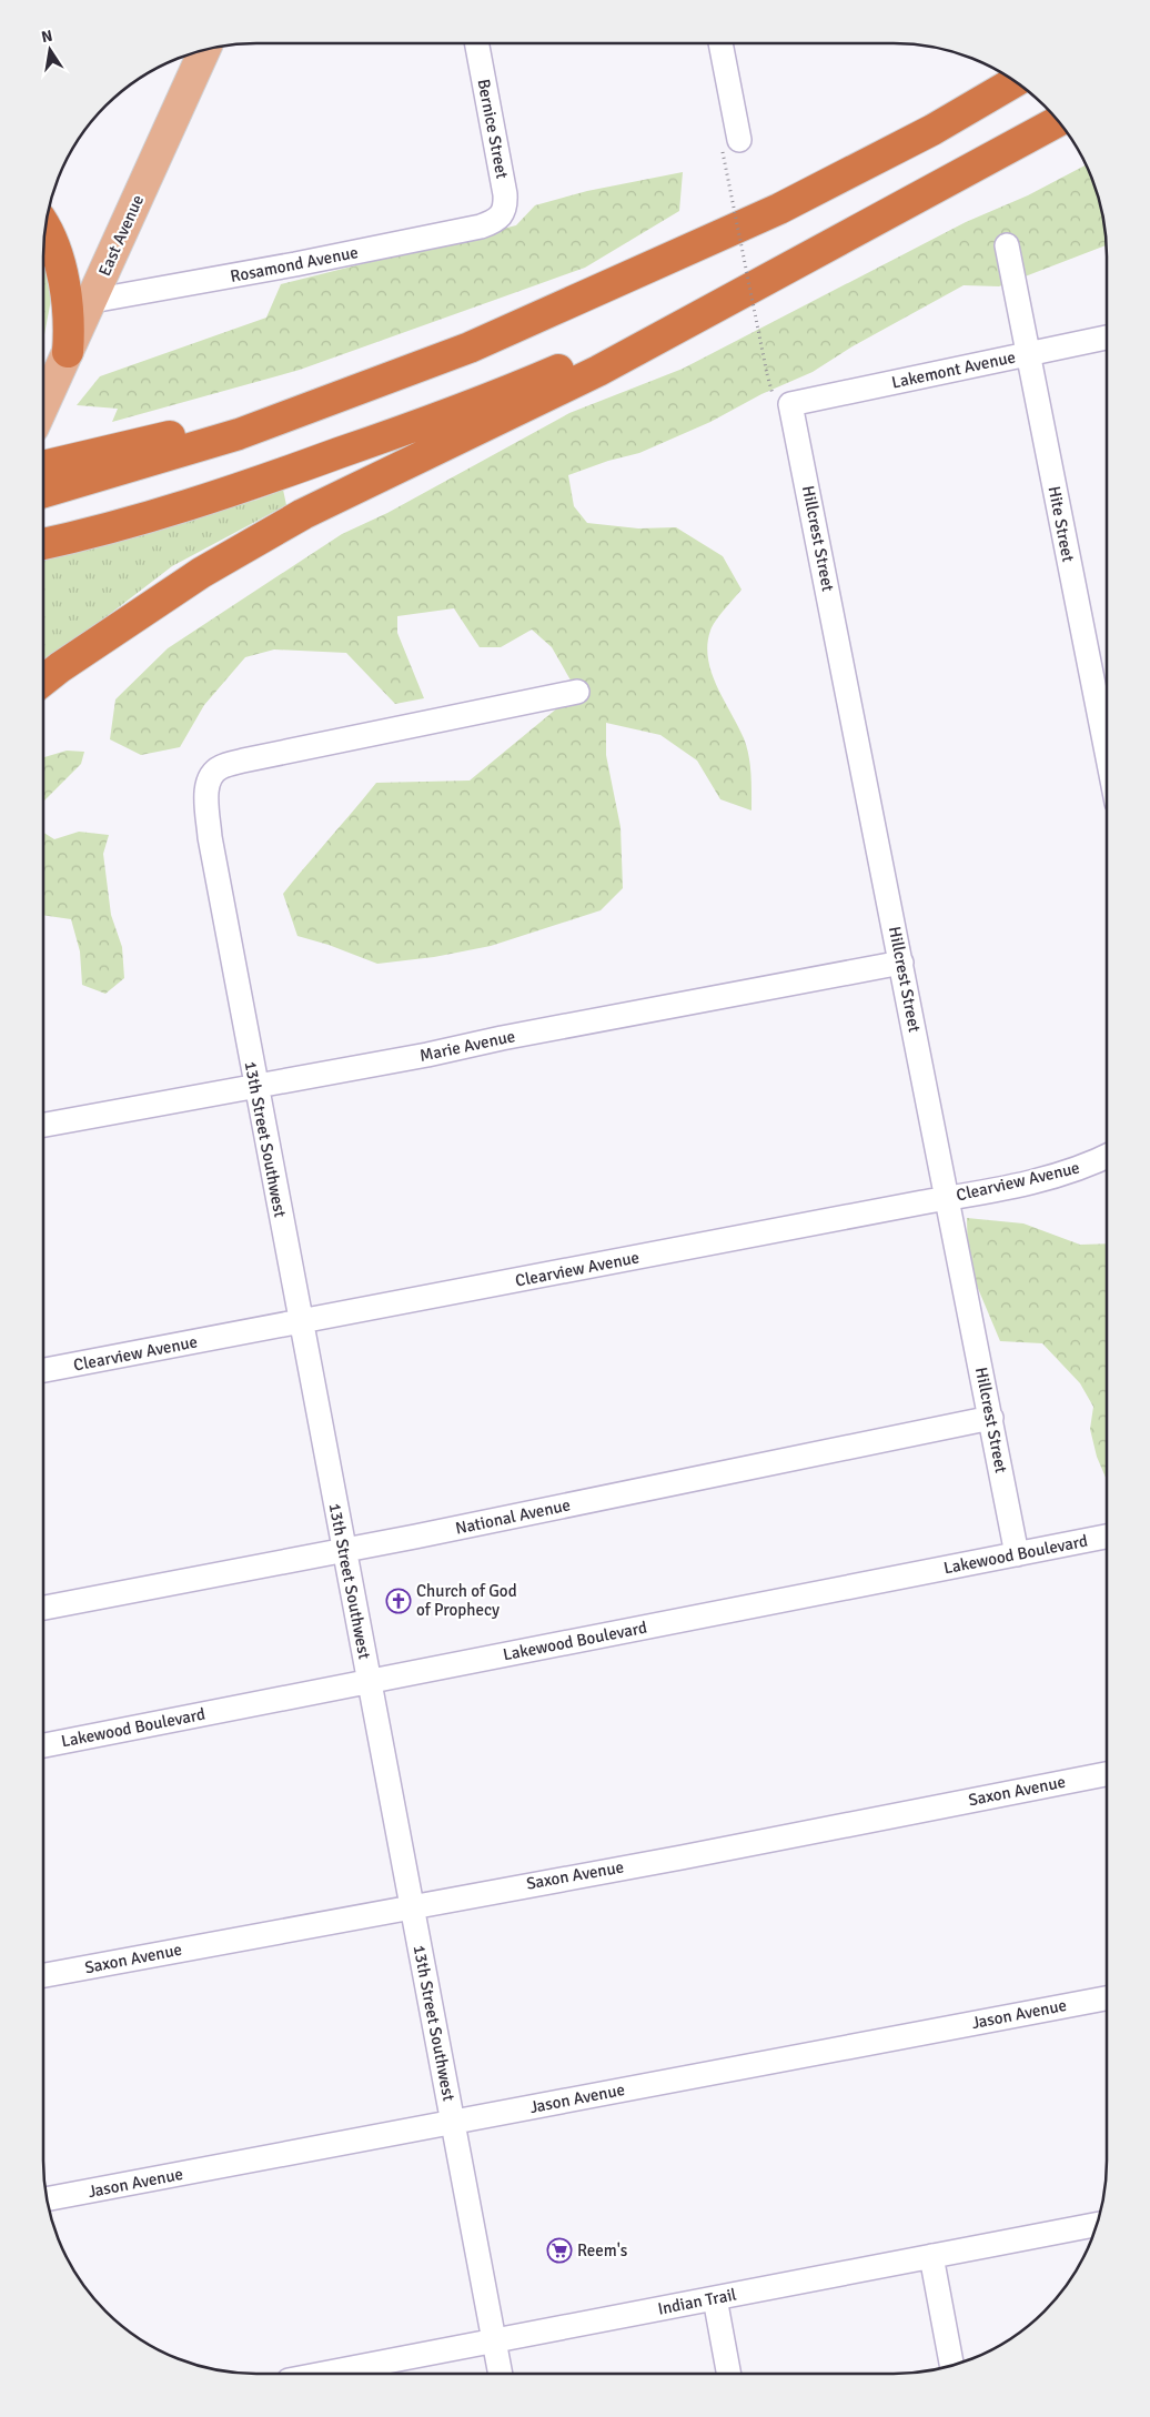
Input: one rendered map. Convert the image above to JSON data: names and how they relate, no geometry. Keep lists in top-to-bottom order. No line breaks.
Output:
{"streets":{"main road":["East Avenue"],"street":["Bernice Street","Rosamond Avenue","Lakemont Avenue","Hite Street","Hillcrest Street","Marie Avenue","13th Street Southwest","Clearview Avenue","National Avenue","Lakewood Boulevard","Saxon Avenue","Jason Avenue","Indian Trail"]},"crossings":[["Bernice Street","Rosamond Avenue"],["East Avenue","Rosamond Avenue"],["Lakemont Avenue","Hite Street"],["Lakemont Avenue","Hillcrest Street"],["Hillcrest Street","Marie Avenue"],["Hillcrest Street","Clearview Avenue"],["Hillcrest Street","National Avenue"],["Hillcrest Street","Lakewood Boulevard"],["Marie Avenue","13th Street Southwest"],["13th Street Southwest","Clearview Avenue"],["13th Street Southwest","National Avenue"],["13th Street Southwest","Lakewood Boulevard"],["13th Street Southwest","Saxon Avenue"],["13th Street Southwest","Jason Avenue"],["13th Street Southwest","Indian Trail"]],"places":{"church":["Church of God of Prophecy"],"supermarket":["Reem's"]},"north":"top"}
